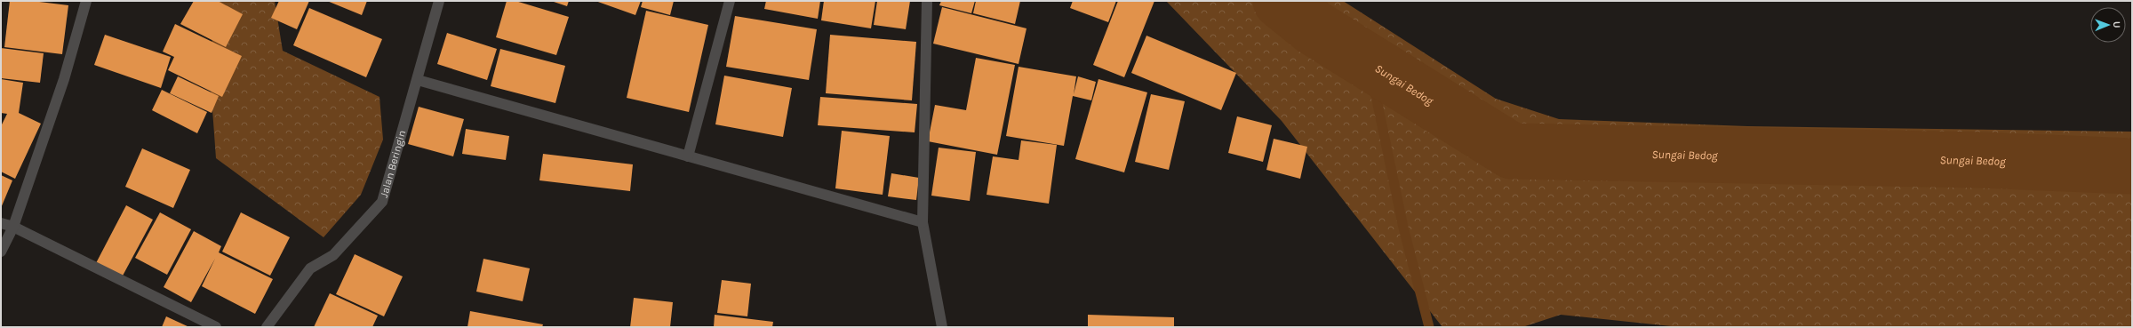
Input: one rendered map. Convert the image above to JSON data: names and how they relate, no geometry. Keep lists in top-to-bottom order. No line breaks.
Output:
{"streets":{"street":["Jalan Beringin"]},"water":["Sungai Bedog"],"north":"right"}
